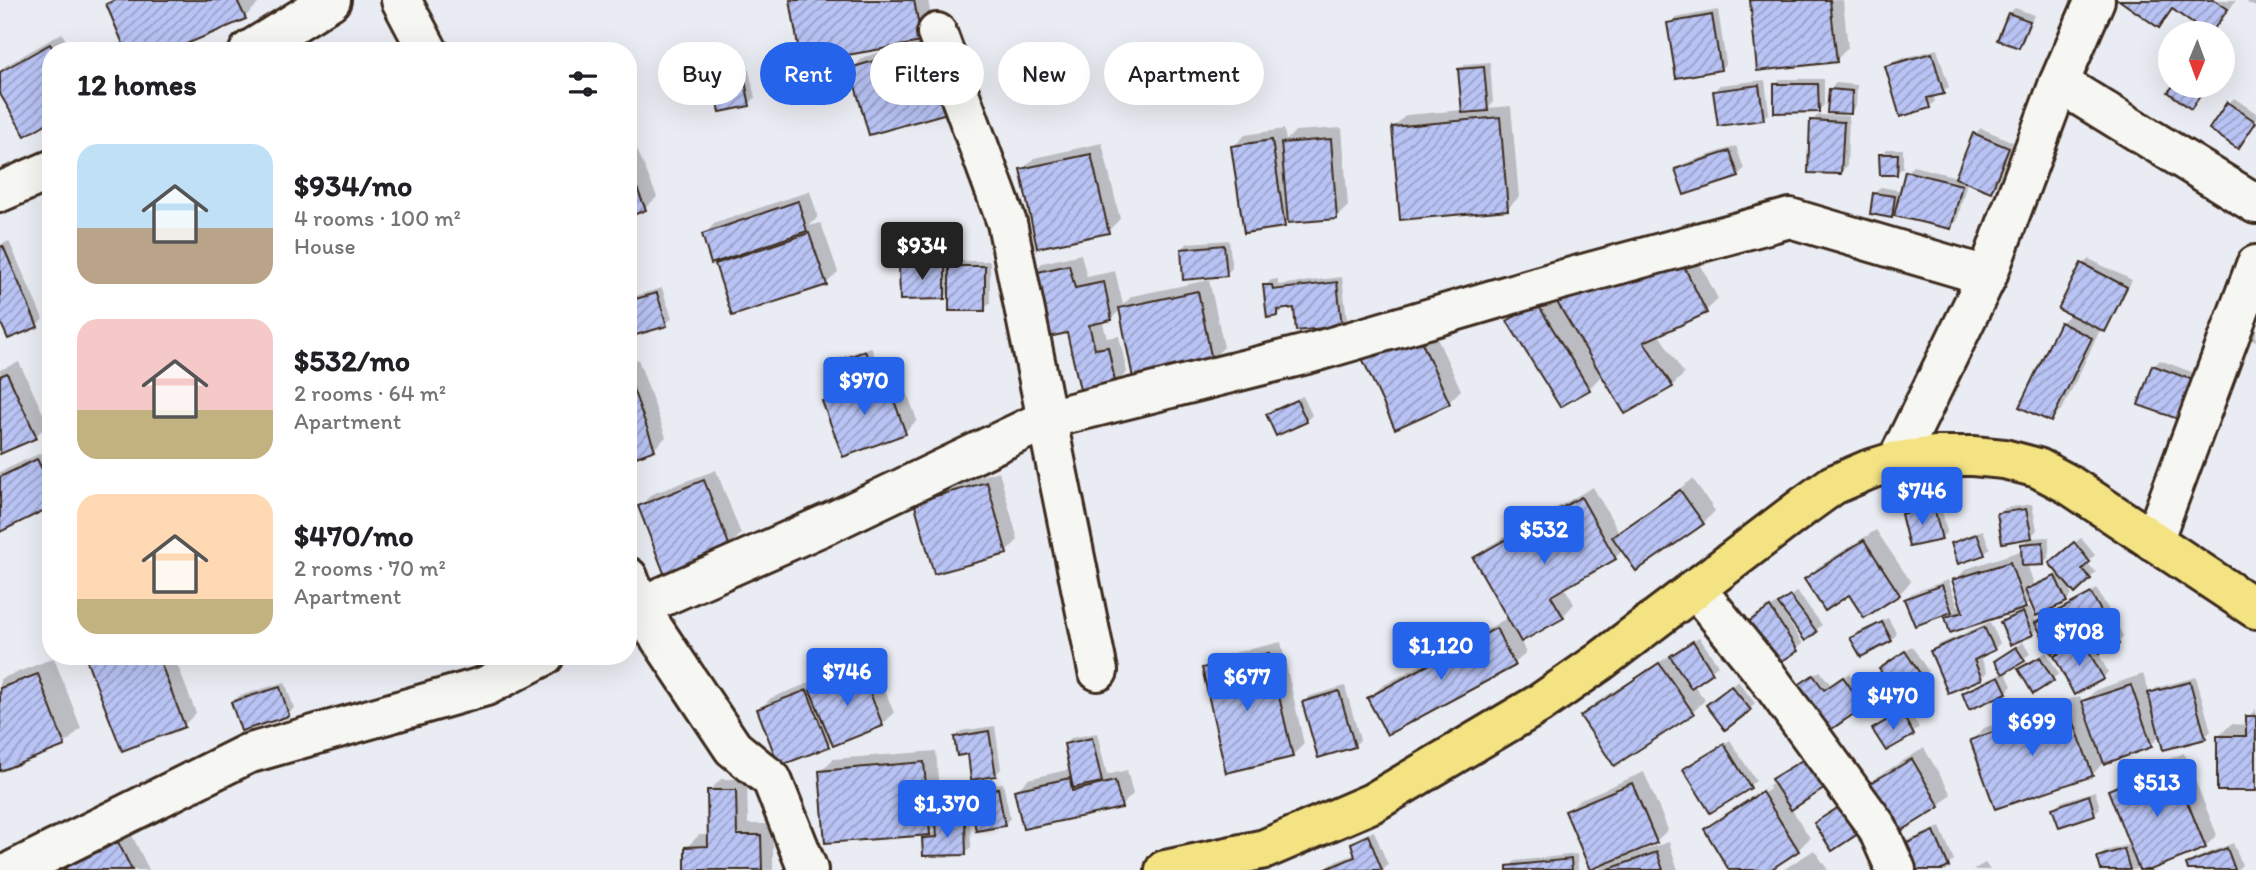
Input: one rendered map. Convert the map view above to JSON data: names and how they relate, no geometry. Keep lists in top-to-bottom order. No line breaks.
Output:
{"north":"bottom","page":{"chip":["Buy","Rent","Filters","New","Apartment"],"heading":"12 homes","list":[{"name":"$934/mo","note":"4 rooms · 100 m² · House"},{"name":"$532/mo","note":"2 rooms · 64 m² · Apartment"},{"name":"$470/mo","note":"2 rooms · 70 m² · Apartment"}],"price":["$934","$970","$746","$532","$708","$1,120","$746","$677","$470","$699","$513","$1,370"]}}
